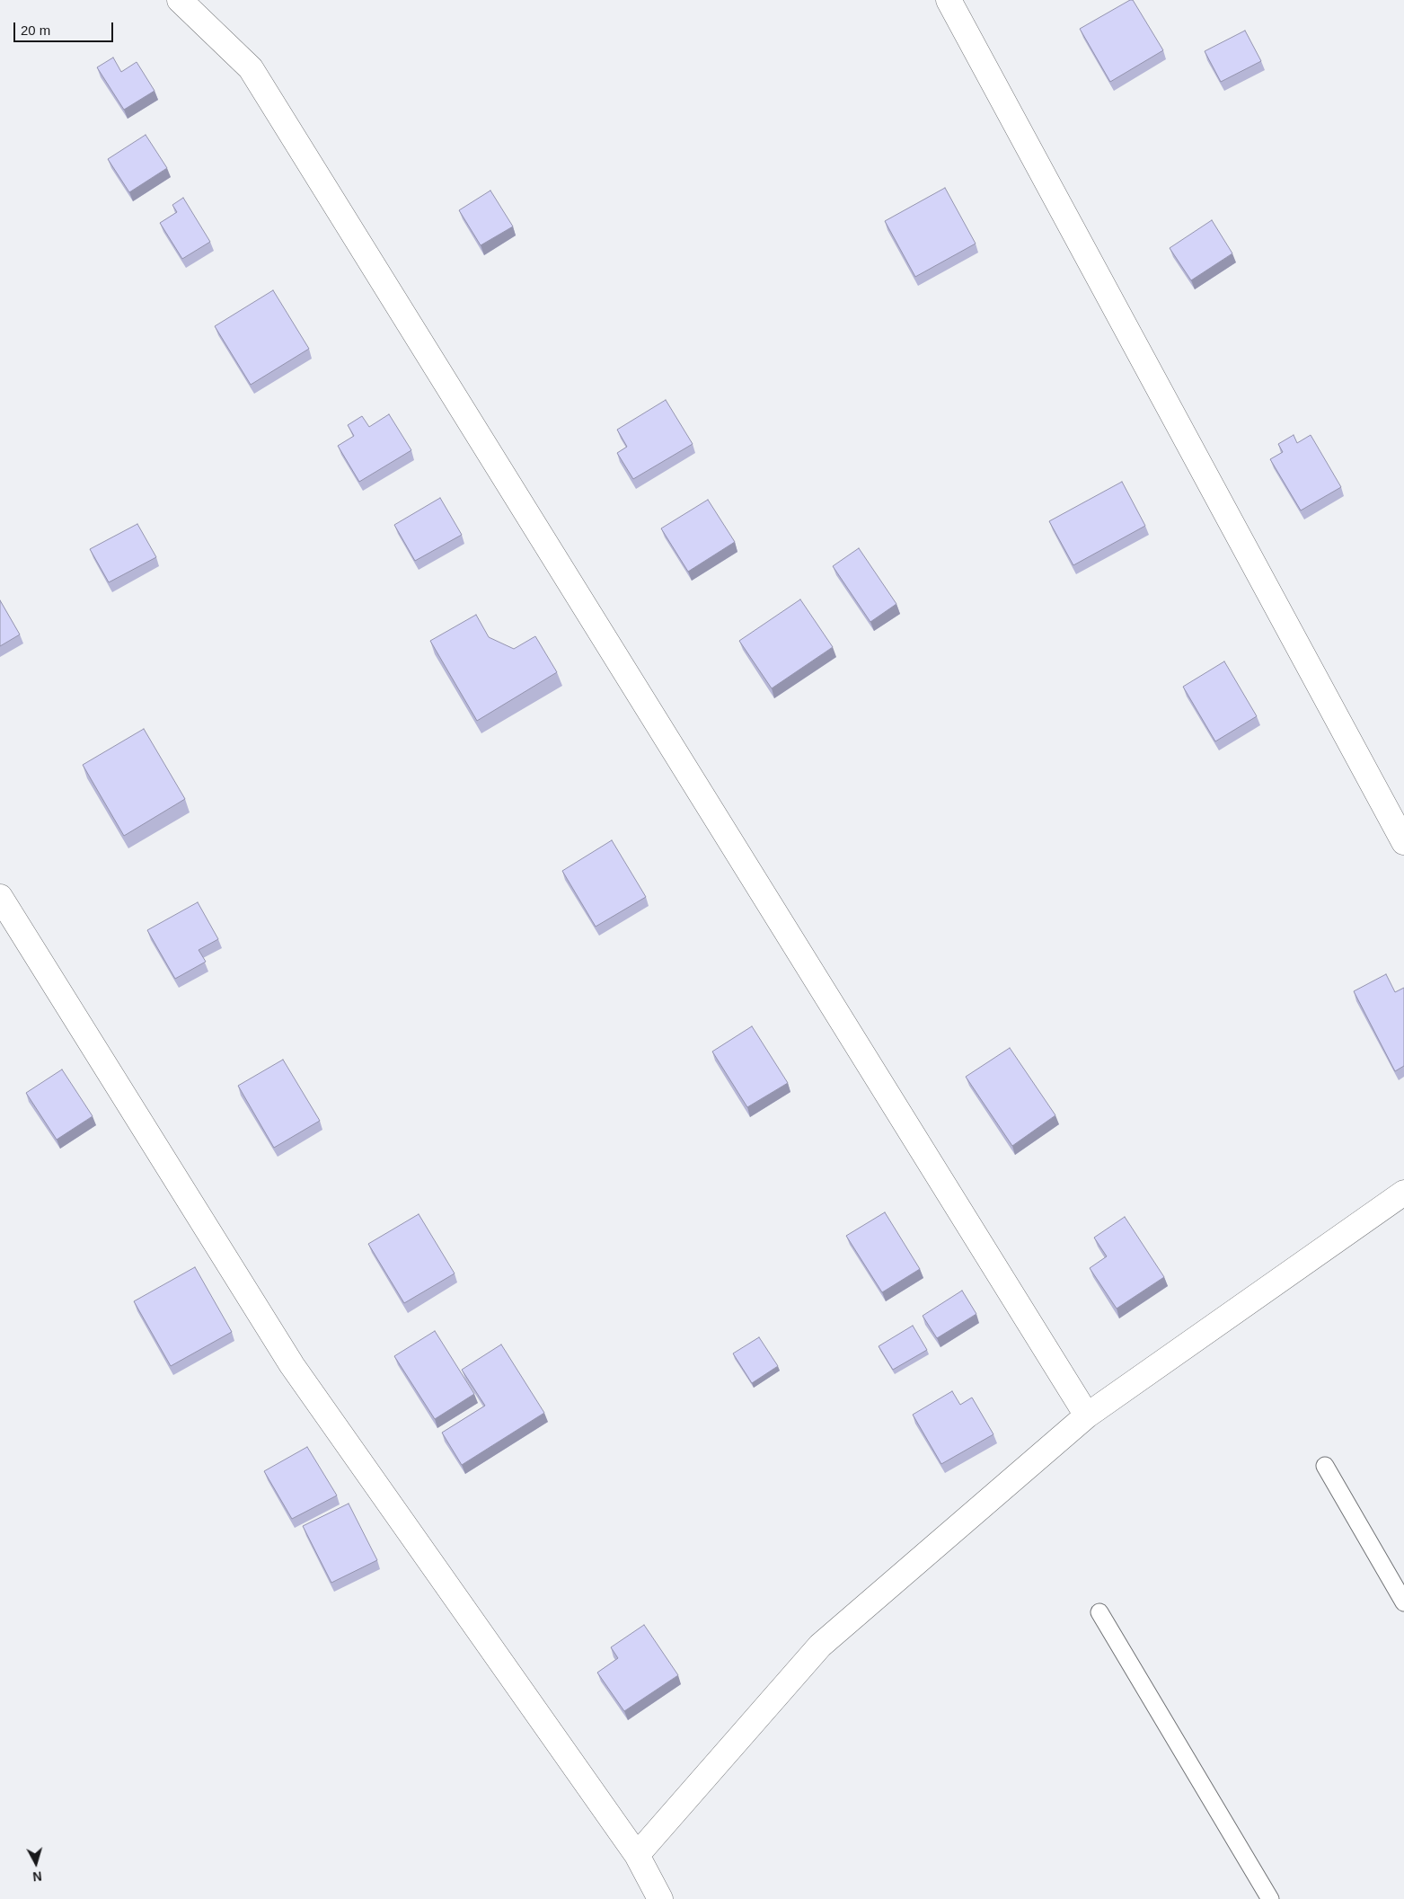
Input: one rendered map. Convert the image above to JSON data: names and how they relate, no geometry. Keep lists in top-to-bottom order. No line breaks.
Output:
{"scale_bar":"20 m","north":"bottom"}
